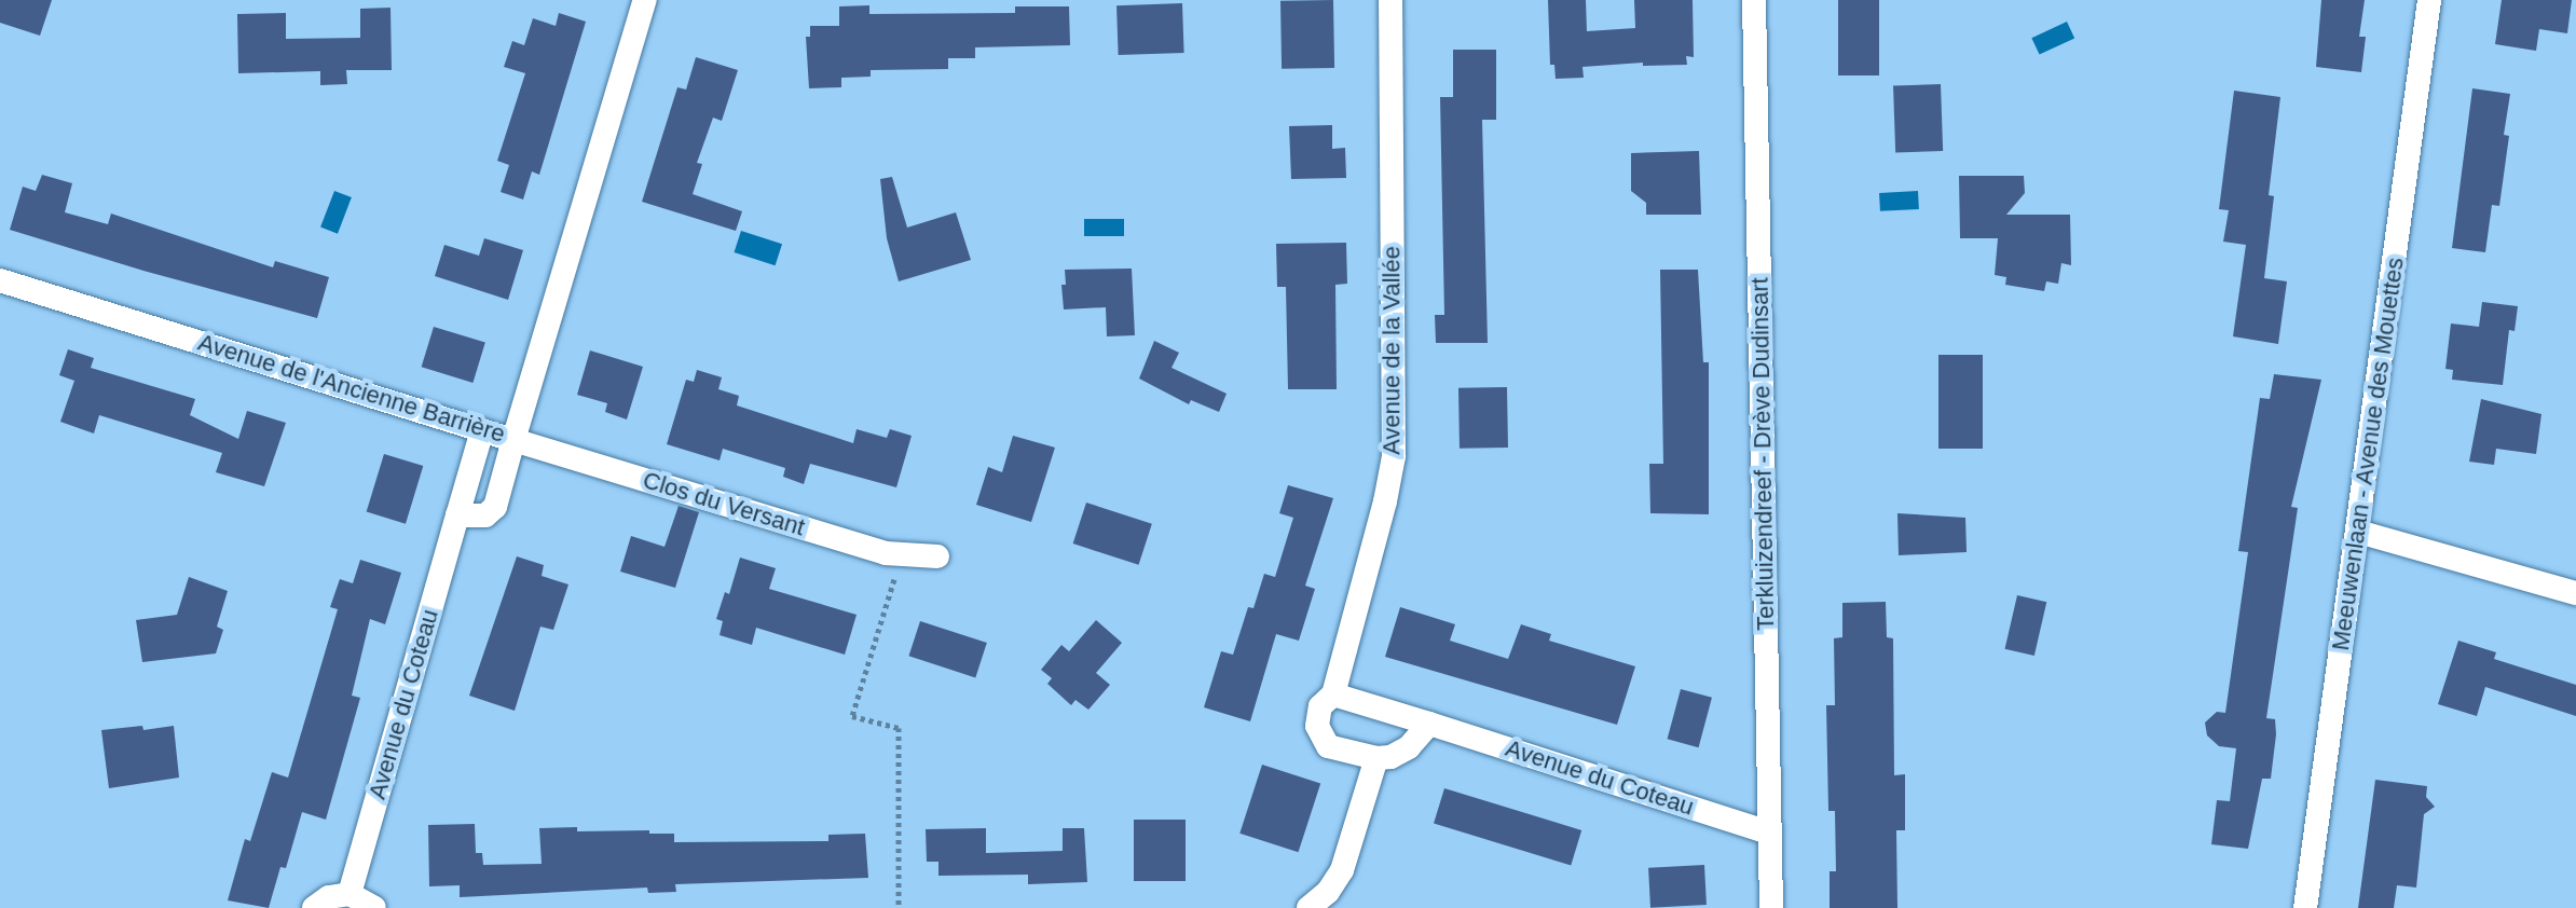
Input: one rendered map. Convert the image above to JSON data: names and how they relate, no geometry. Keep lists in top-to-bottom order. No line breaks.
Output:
{"streets":{"street":["Avenue de la Vallée","Avenue de l'Ancienne Barrière","Terkluizendreef - Drève Dudinsart","Meeuwenlaan - Avenue des Mouettes","Clos du Versant","Avenue du Coteau"]},"crossings":[["Avenue de la Vallée","Avenue du Coteau"],["Avenue de l'Ancienne Barrière","Clos du Versant"],["Avenue de l'Ancienne Barrière","Avenue du Coteau"],["Terkluizendreef - Drève Dudinsart","Avenue du Coteau"]]}
